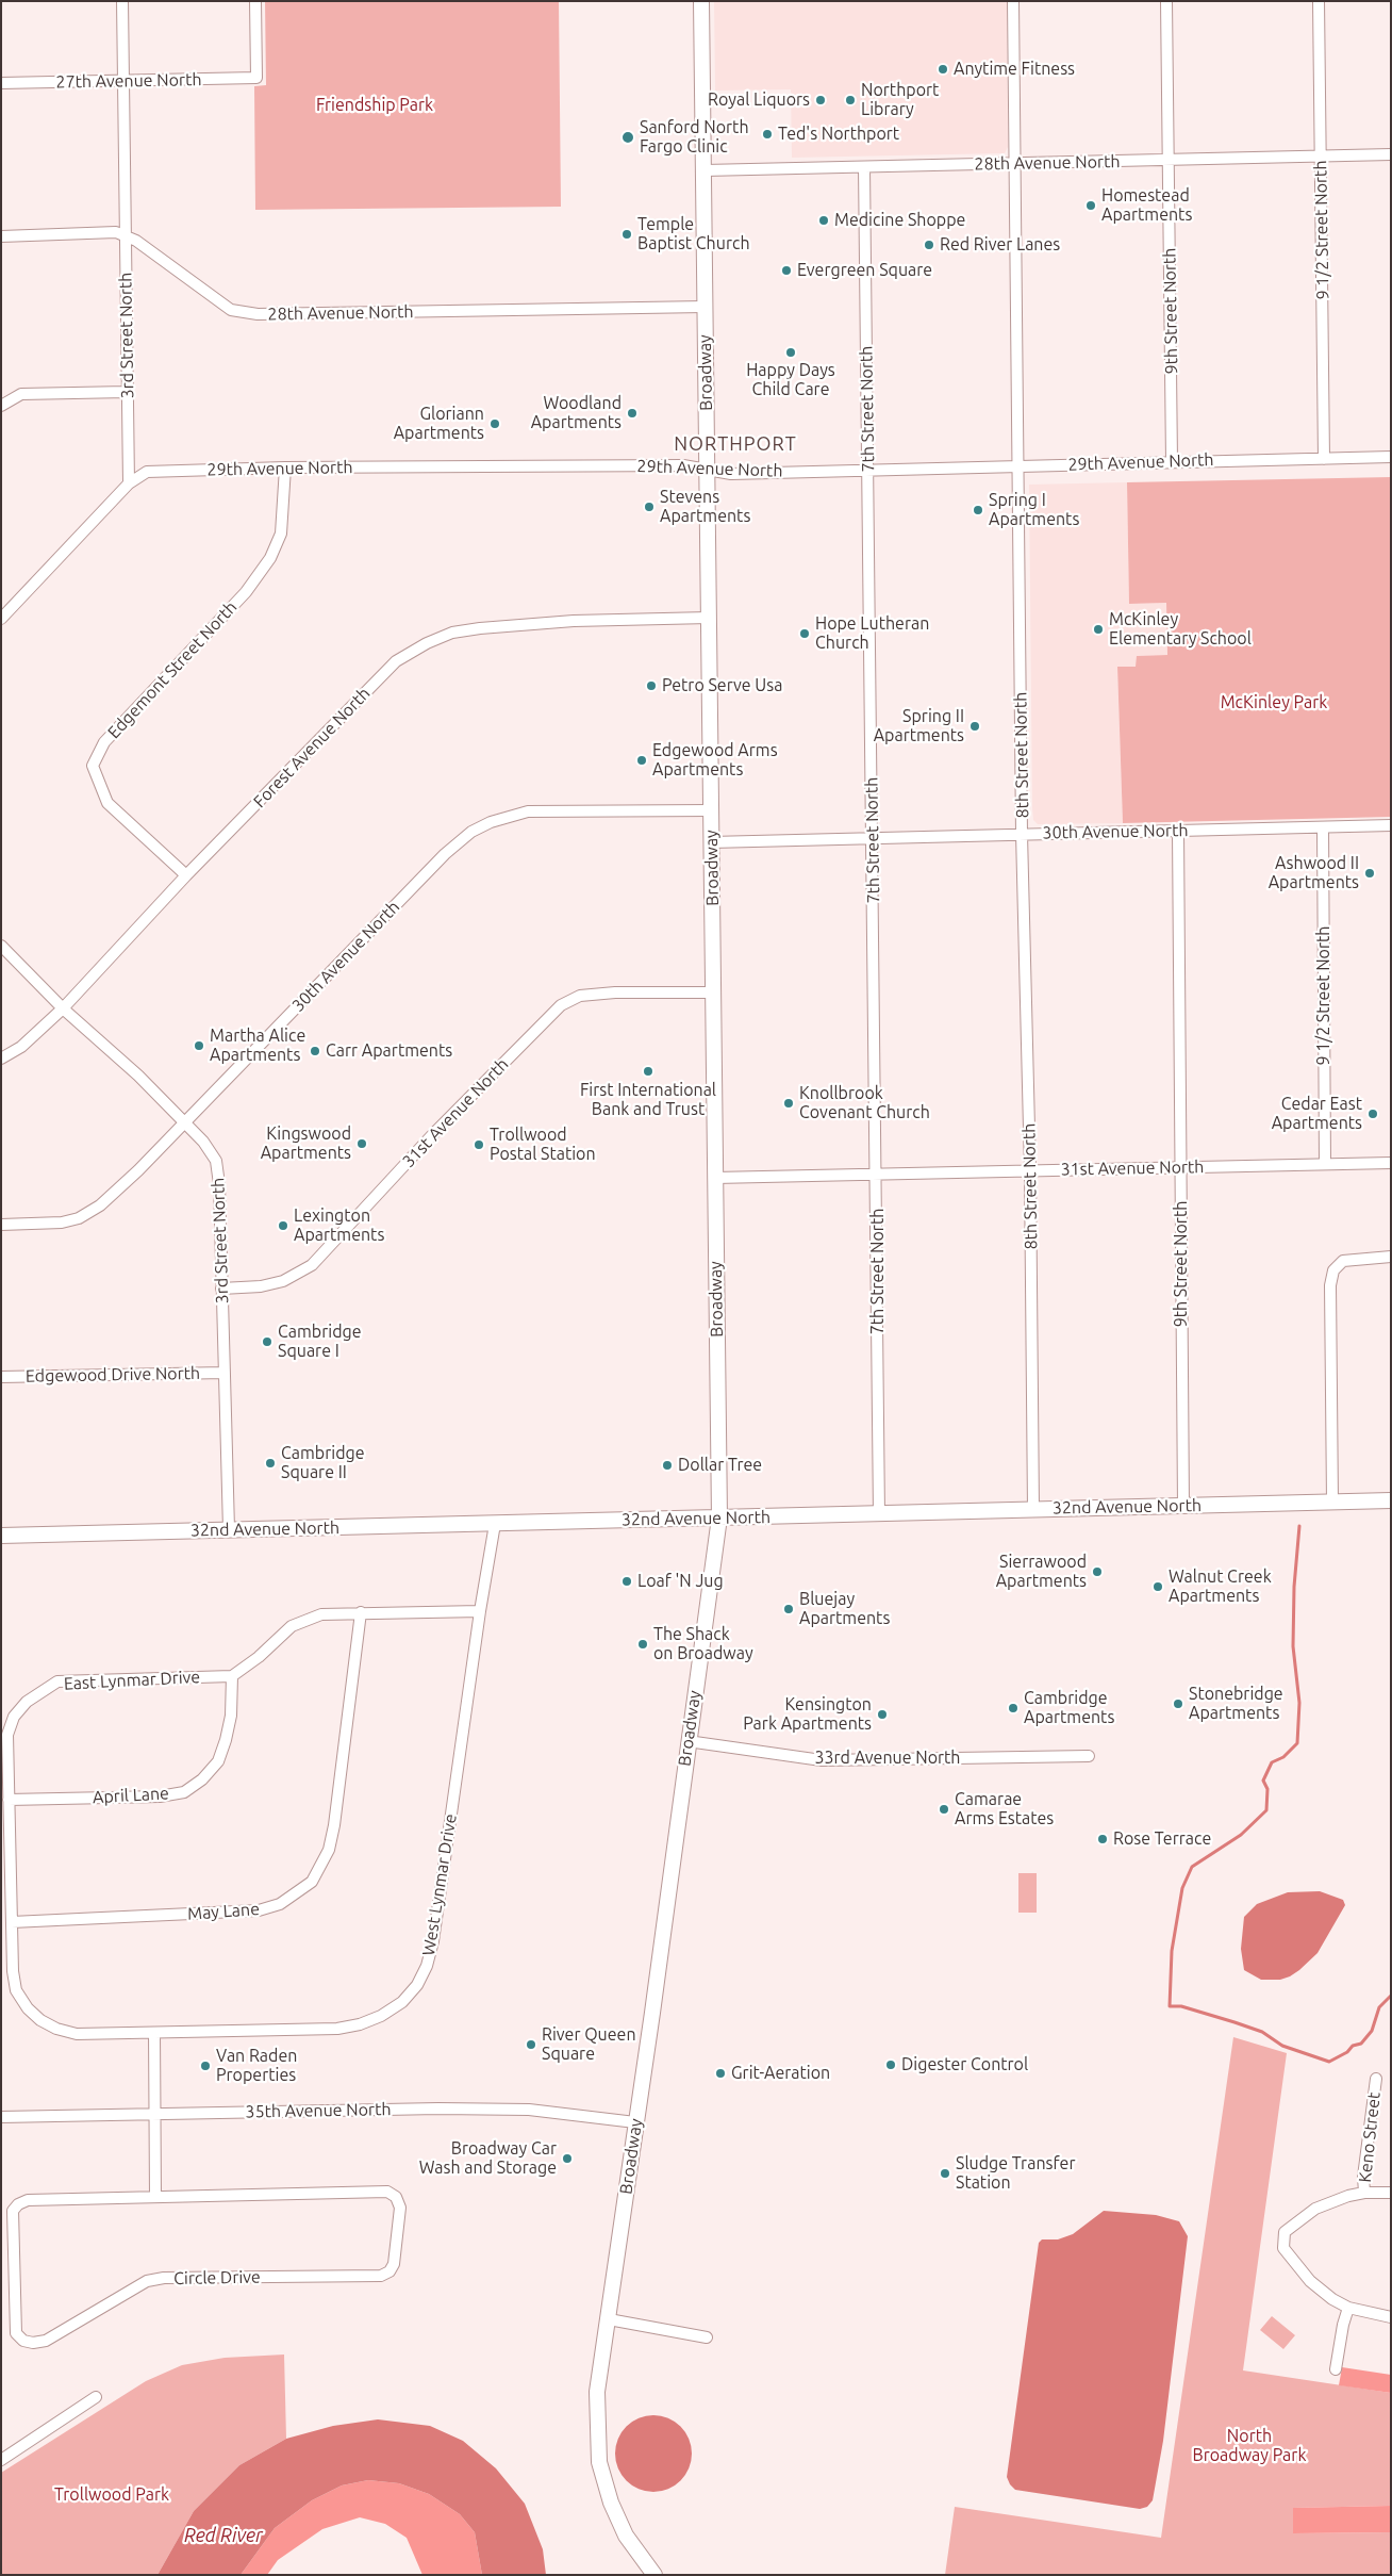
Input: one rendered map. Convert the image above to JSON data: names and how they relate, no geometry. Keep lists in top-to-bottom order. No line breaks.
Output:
{"streets":{"street":["27th Avenue North","28th Avenue North","9 1/2 Street North","9th Street North","3rd Street North","Broadway","7th Street North","29th Avenue North","Edgemont Street North","Forest Avenue North","8th Street North","30th Avenue North","31st Avenue North","Edgewood Drive North","32nd Avenue North","East Lynmar Drive","33rd Avenue North","April Lane","West Lynmar Drive","May Lane","35th Avenue North","Keno Street","Circle Drive"]},"crossings":[["27th Avenue North","3rd Street North"],["28th Avenue North","9 1/2 Street North"],["28th Avenue North","9th Street North"],["28th Avenue North","3rd Street North"],["28th Avenue North","Broadway"],["28th Avenue North","7th Street North"],["28th Avenue North","8th Street North"],["9 1/2 Street North","29th Avenue North"],["9 1/2 Street North","30th Avenue North"],["9 1/2 Street North","31st Avenue North"],["9th Street North","29th Avenue North"],["9th Street North","30th Avenue North"],["9th Street North","31st Avenue North"],["9th Street North","32nd Avenue North"],["3rd Street North","29th Avenue North"],["3rd Street North","Forest Avenue North"],["3rd Street North","30th Avenue North"],["3rd Street North","31st Avenue North"],["3rd Street North","Edgewood Drive North"],["3rd Street North","32nd Avenue North"],["Broadway","29th Avenue North"],["Broadway","Forest Avenue North"],["Broadway","30th Avenue North"],["Broadway","31st Avenue North"],["Broadway","32nd Avenue North"],["Broadway","33rd Avenue North"],["Broadway","35th Avenue North"],["7th Street North","29th Avenue North"],["7th Street North","30th Avenue North"],["7th Street North","31st Avenue North"],["7th Street North","32nd Avenue North"],["29th Avenue North","Edgemont Street North"],["29th Avenue North","8th Street North"],["Edgemont Street North","Forest Avenue North"],["8th Street North","30th Avenue North"],["8th Street North","31st Avenue North"],["8th Street North","32nd Avenue North"],["32nd Avenue North","West Lynmar Drive"],["East Lynmar Drive","April Lane"],["East Lynmar Drive","West Lynmar Drive"],["East Lynmar Drive","May Lane"]],"districts":["NORTHPORT"],"water":["Red River"],"parks":["Friendship Park","McKinley Park","North Broadway Park","Trollwood Park"],"places":["Anytime Fitness","Royal Liquors","Northport Library","Ted's Northport","Sanford North Fargo Clinic","Homestead Apartments","Medicine Shoppe","Temple Baptist Church","Red River Lanes","Evergreen Square","Happy Days Child Care","Woodland Apartments","Gloriann Apartments","Stevens Apartments","Spring I Apartments","McKinley Elementary School","Hope Lutheran Church","Petro Serve Usa","Spring II Apartments","Edgewood Arms Apartments","Ashwood II Apartments","Martha Alice Apartments","Carr Apartments","First International Bank and Trust","Knollbrook Covenant Church","Cedar East Apartments","Kingswood Apartments","Trollwood Postal Station","Lexington Apartments","Cambridge Square I","Cambridge Square II","Dollar Tree","Sierrawood Apartments","Loaf 'N Jug","Walnut Creek Apartments","Bluejay Apartments","The Shack on Broadway","Stonebridge Apartments","Cambridge Apartments","Kensington Park Apartments","Camarae Arms Estates","Rose Terrace","River Queen Square","Digester Control","Van Raden Properties","Grit-Aeration","Broadway Car Wash and Storage","Sludge Transfer Station"]}
